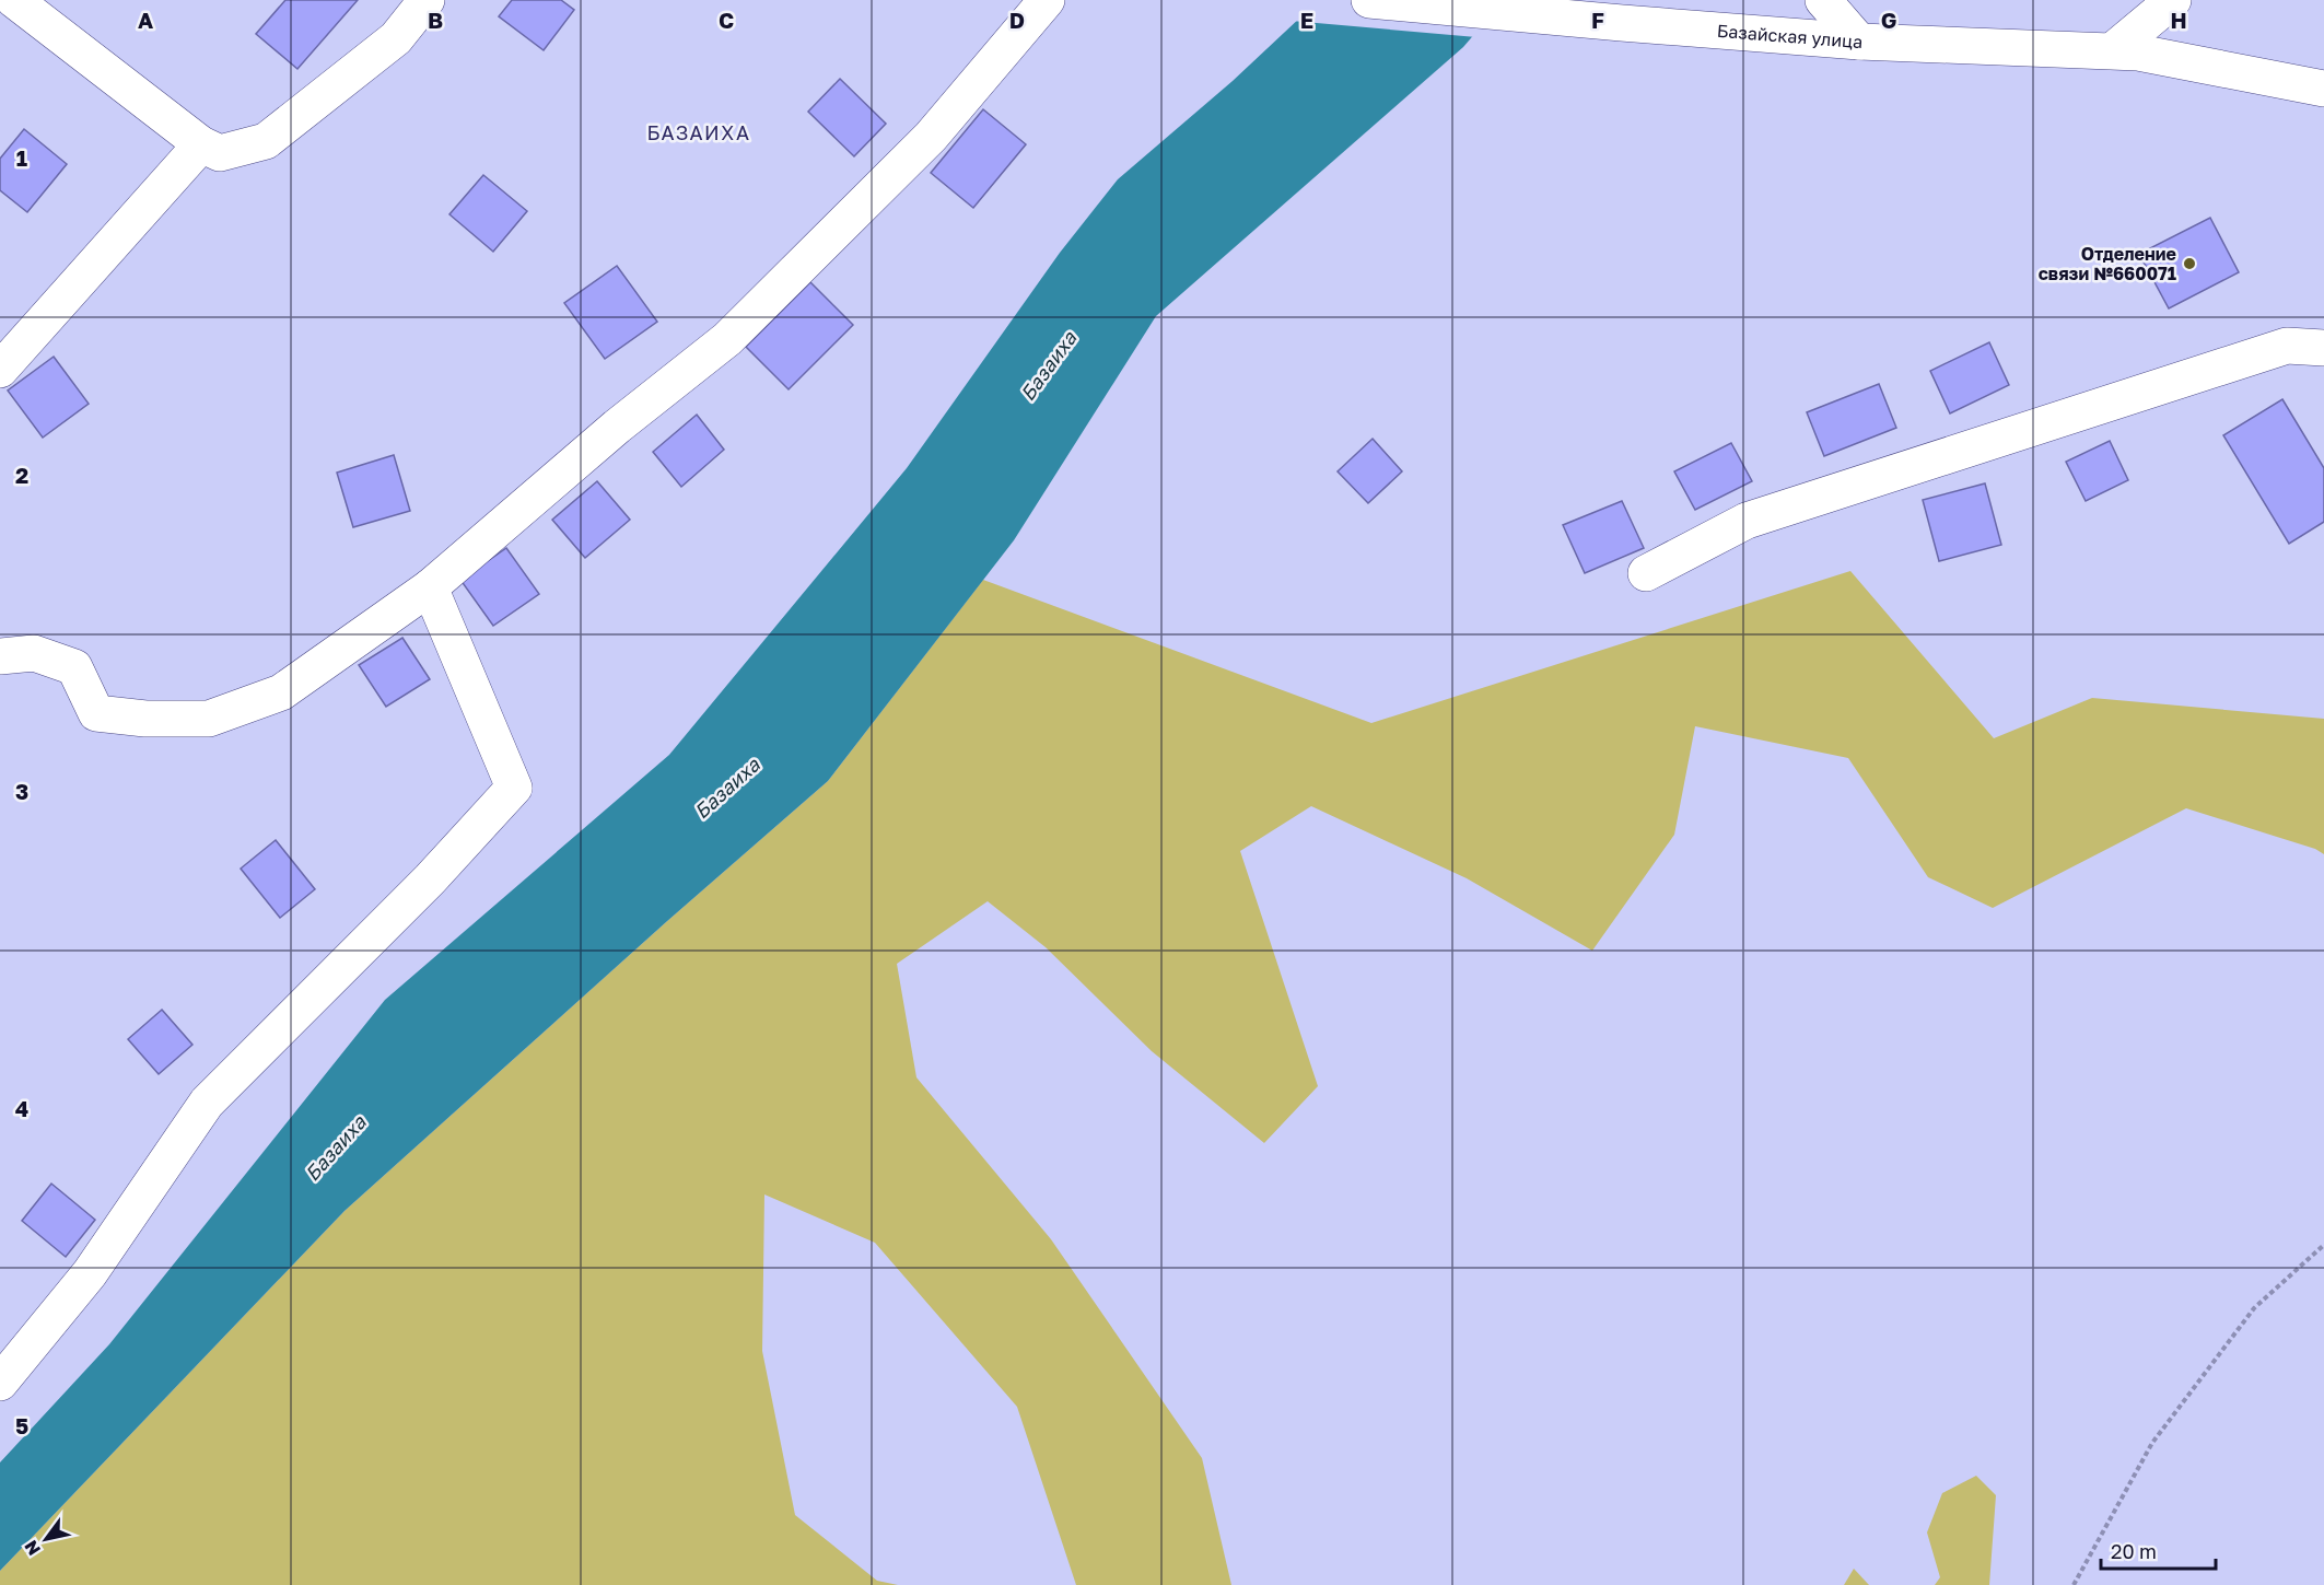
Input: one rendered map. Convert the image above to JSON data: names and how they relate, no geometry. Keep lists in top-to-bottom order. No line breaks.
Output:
{"streets":{"street":["Базайская улица"]},"districts":["БАЗАИХА"],"water":["Базаиха"],"places":["Отделение связи №660071"],"scale_bar":"20 m","north":"bottom left","grid":{"columns":["A","B","C","D","E","F","G","H"],"rows":["1","2","3","4","5"]}}
